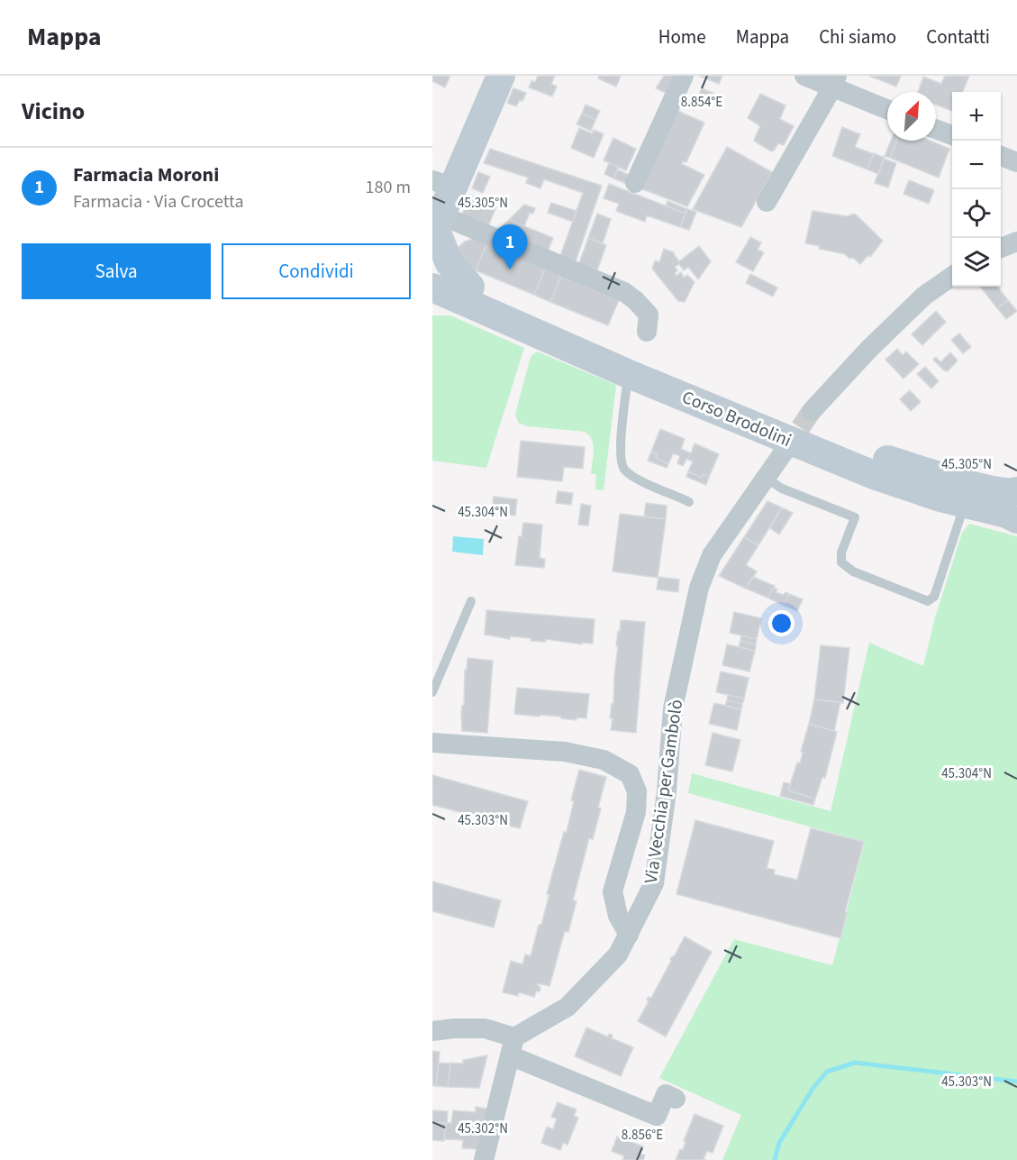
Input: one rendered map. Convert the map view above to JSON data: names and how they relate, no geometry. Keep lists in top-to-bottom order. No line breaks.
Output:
{"streets":{"main road":["Corso Brodolini"],"street":["Via Vecchia per Gambolò"]},"north":"top right","page":{"header":"Mappa","nav":["Home","Mappa","Chi siamo","Contatti"],"heading":"Vicino","map_buttons":["+","−"],"list":[{"mark":"1","name":"Farmacia Moroni","note":"Farmacia · Via Crocetta","value":"180 m"}],"pins":"1","buttons":["Salva","Condividi"]},"coordinates":["8.854°E","45.305°N","45.304°N","45.303°N","45.302°N","8.856°E"]}
